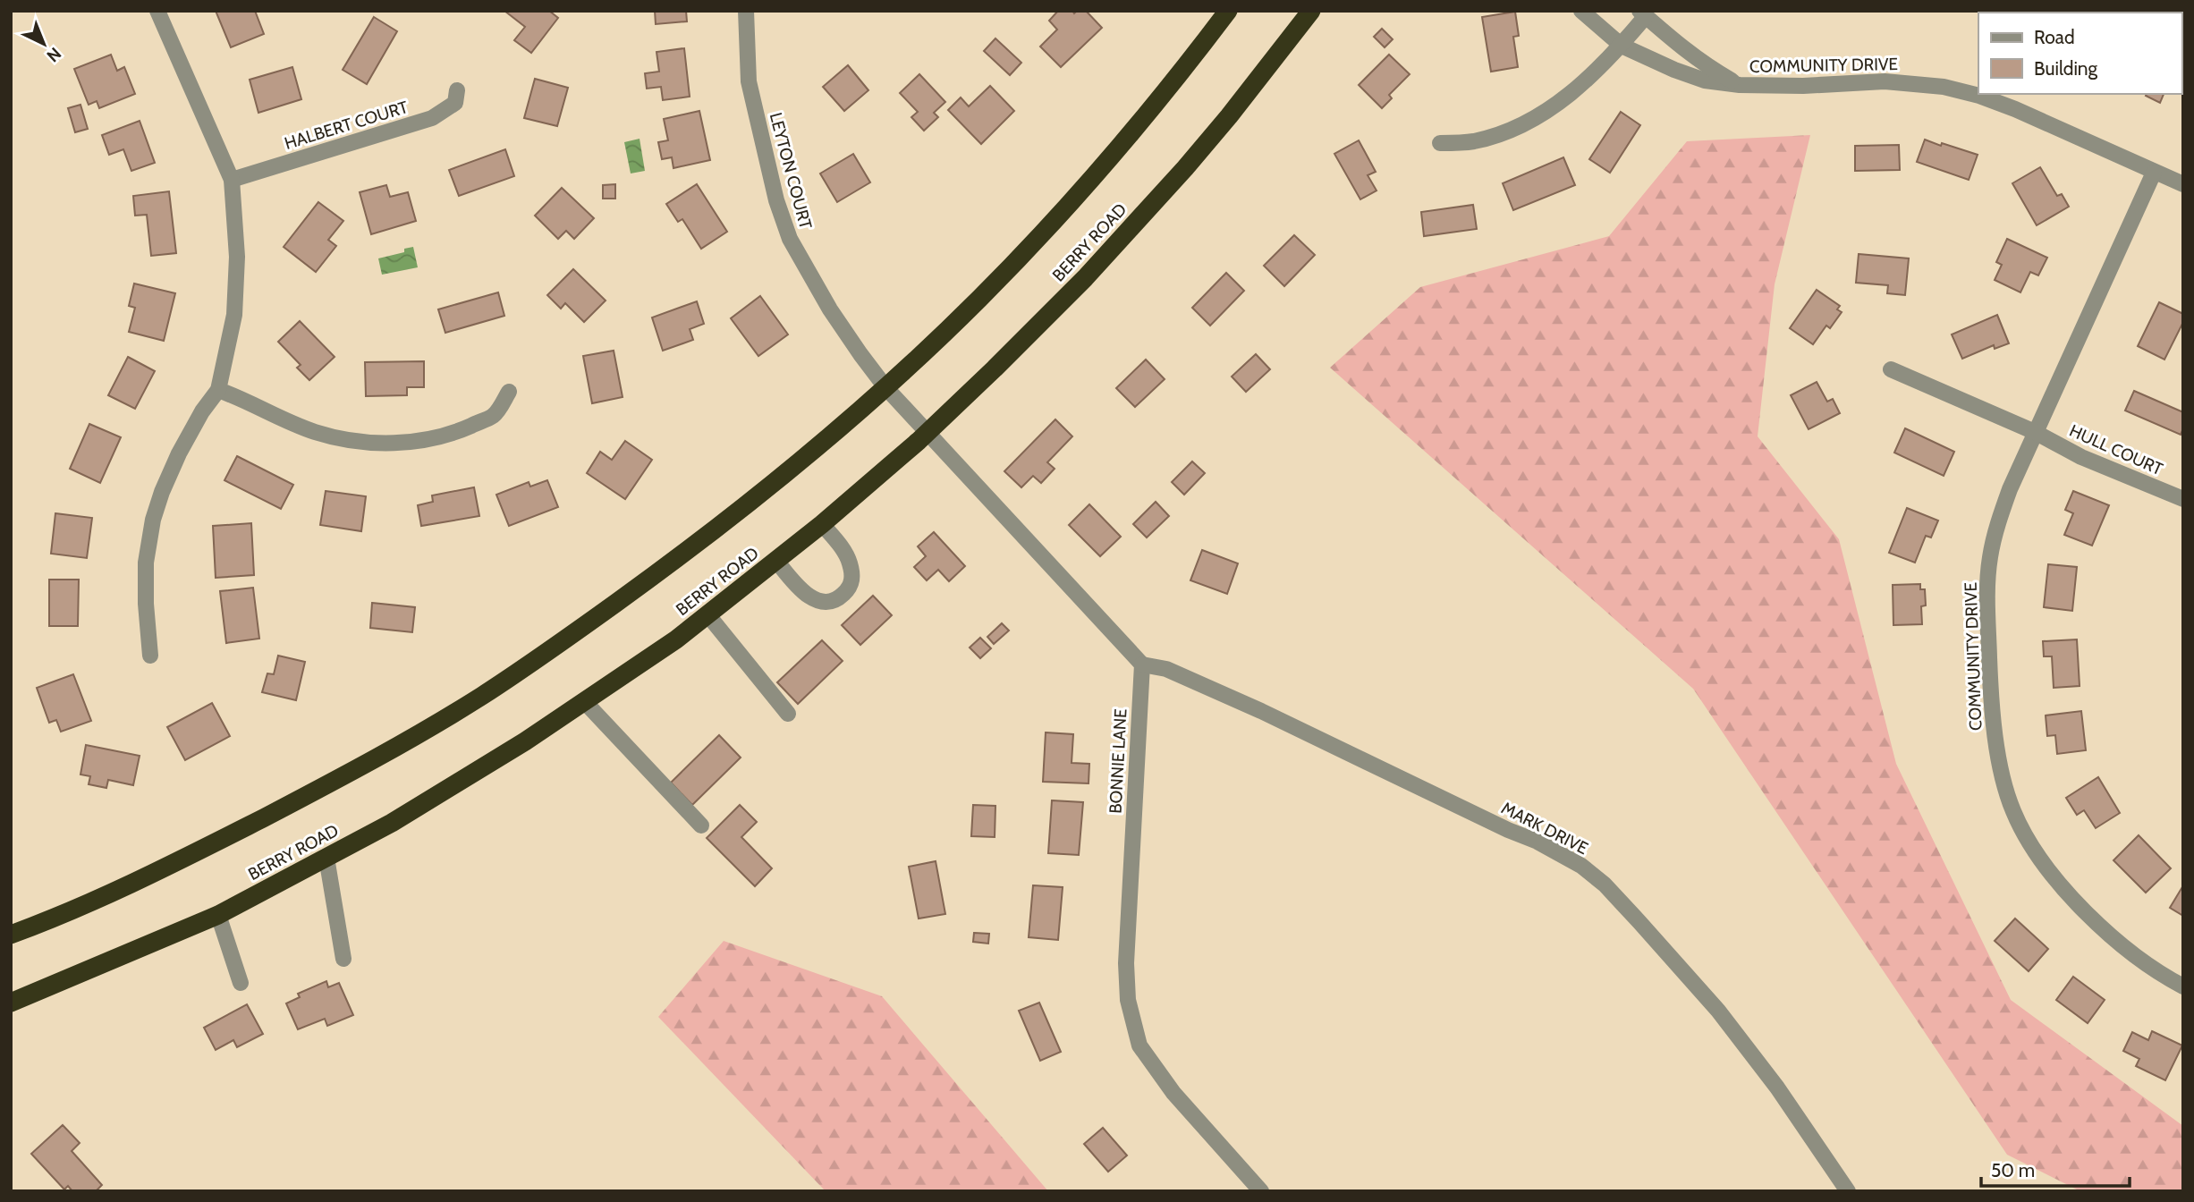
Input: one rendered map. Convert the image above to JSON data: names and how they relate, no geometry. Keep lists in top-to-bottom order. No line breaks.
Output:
{"streets":{"highway":["BERRY ROAD"],"street":["COMMUNITY DRIVE","HALBERT COURT","LEYTON COURT","HULL COURT","BONNIE LANE","MARK DRIVE"]},"crossings":[["COMMUNITY DRIVE","HULL COURT"],["BONNIE LANE","MARK DRIVE"]],"legend":["Road","Building"],"scale_bar":"50 m","north":"bottom right"}
